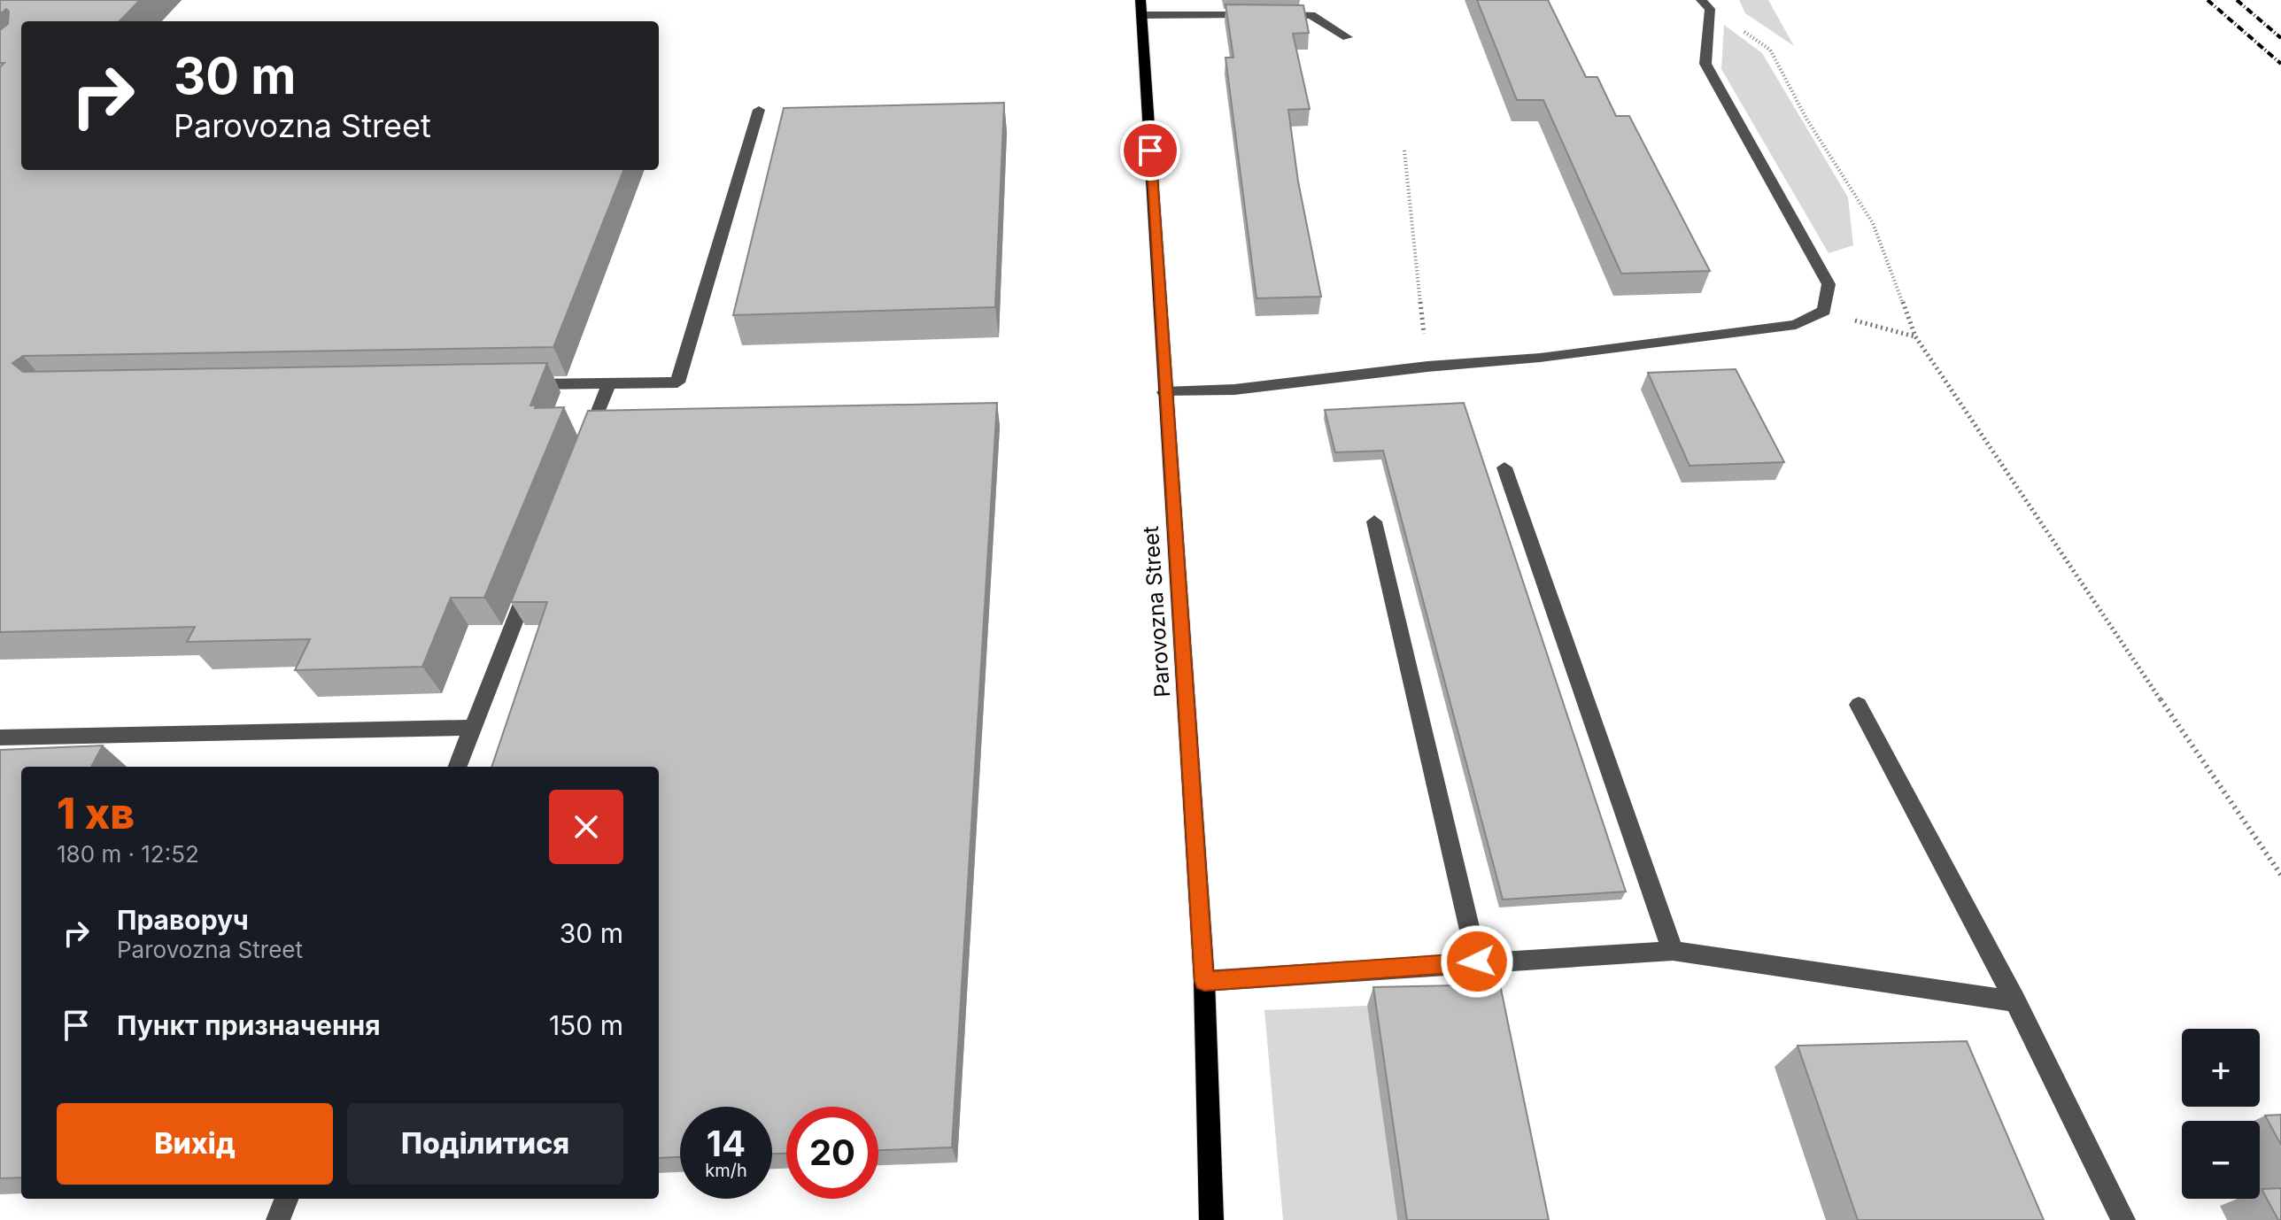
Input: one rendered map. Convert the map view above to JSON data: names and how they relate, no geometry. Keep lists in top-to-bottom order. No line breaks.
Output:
{"streets":{"main road":["Parovozna Street"]},"page":{"turn":["30 m","Parovozna Street"],"heading":["1 хв","180 m · 12:52"],"list":[{"name":"Праворуч","note":"Parovozna Street","value":"30 m"},{"name":"Пункт призначення","value":"150 m"}],"map_buttons":["+","−"],"buttons":["Вихід","Поділитися"],"speed":"14 km/h","limit":"20"}}
